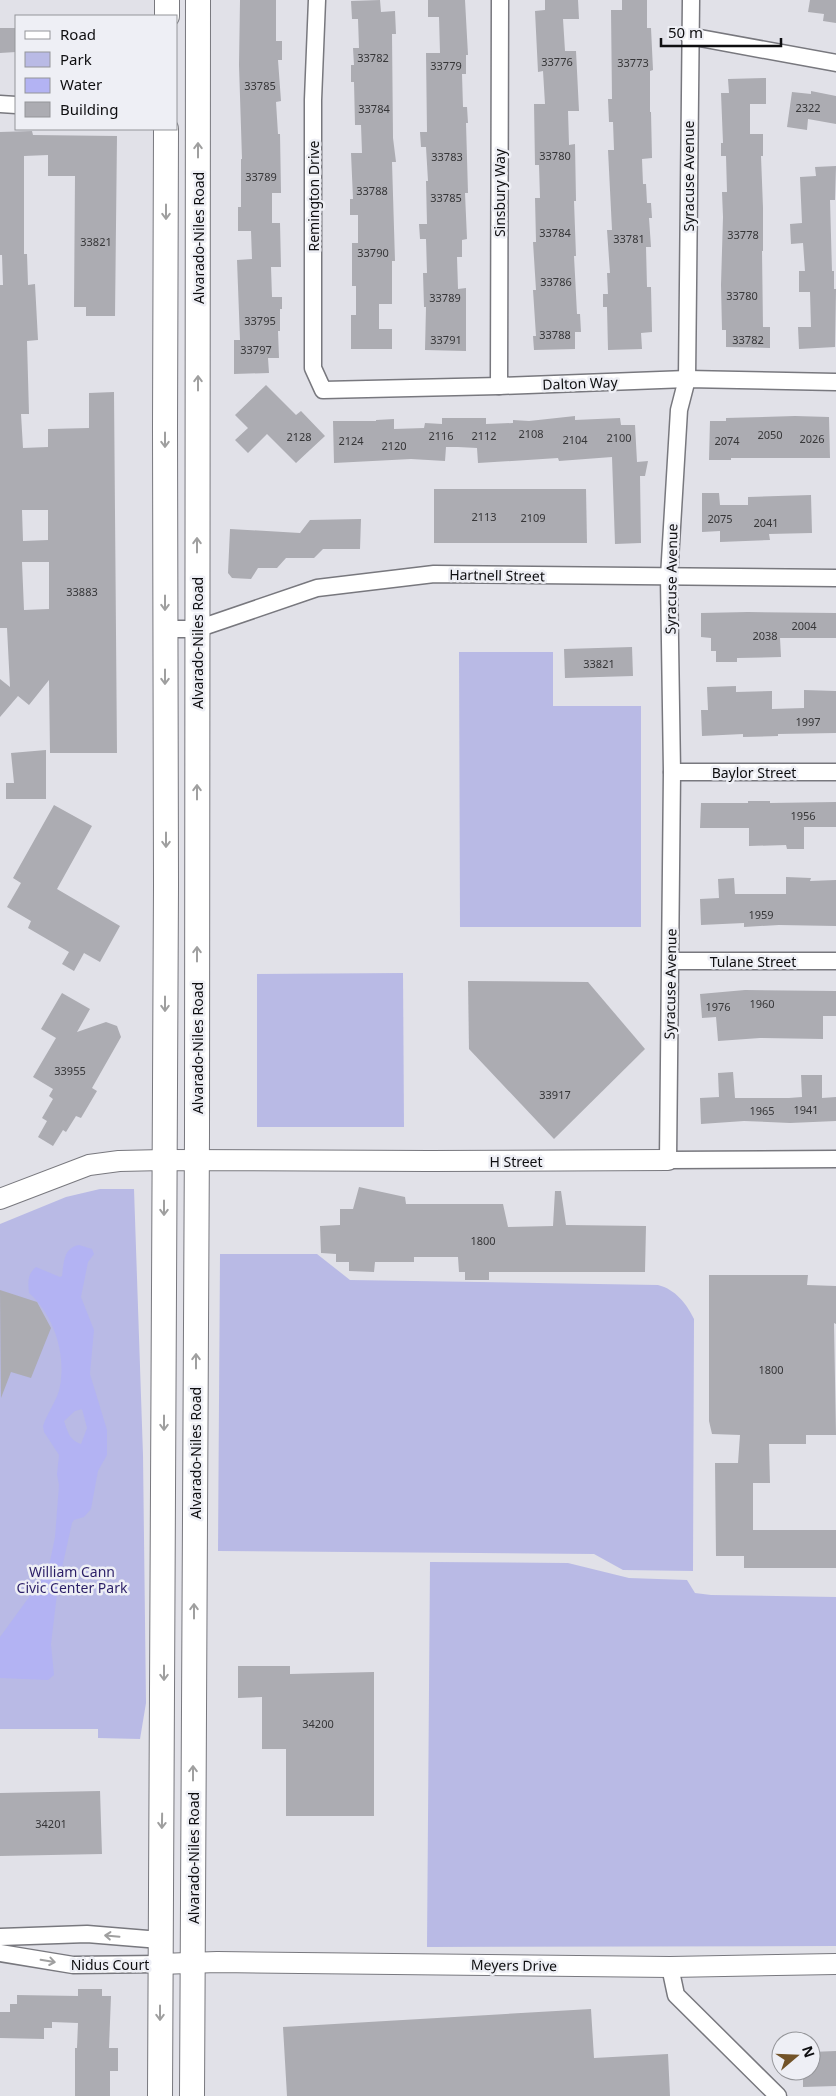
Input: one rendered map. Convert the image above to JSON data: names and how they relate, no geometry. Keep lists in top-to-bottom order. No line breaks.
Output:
{"streets":{"main road":["Alvarado-Niles Road"],"street":["Syracuse Avenue","Sinsbury Way","Remington Drive","Dalton Way","Hartnell Street","Baylor Street","Tulane Street","H Street","Nidus Court","Meyers Drive"]},"crossings":[["Syracuse Avenue","Dalton Way"],["Syracuse Avenue","Hartnell Street"],["Syracuse Avenue","Baylor Street"],["Syracuse Avenue","Tulane Street"],["Syracuse Avenue","H Street"],["Sinsbury Way","Dalton Way"],["Remington Drive","Dalton Way"],["Alvarado-Niles Road","Hartnell Street"],["Alvarado-Niles Road","H Street"],["Alvarado-Niles Road","Meyers Drive"],["Nidus Court","Meyers Drive"]],"parks":["William Cann Civic Center Park"],"house_numbers":["33782","33776","33773","33779","33785","2322","33784","33780","33783","33789","33788","33785","33784","33778","33781","33821","33790","33786","33780","33789","33795","33788","33791","33782","33797","2108","2050","2116","2112","2128","2100","2026","2104","2124","2074","2120","2113","2109","2075","2041","33883","2004","2038","33821","1997","1956","1959","1960","1976","33955","33917","1941","1965","1800","1800","34200","34201"],"legend":["Road","Park","Water","Building"],"scale_bar":"50 m","north":"right"}
